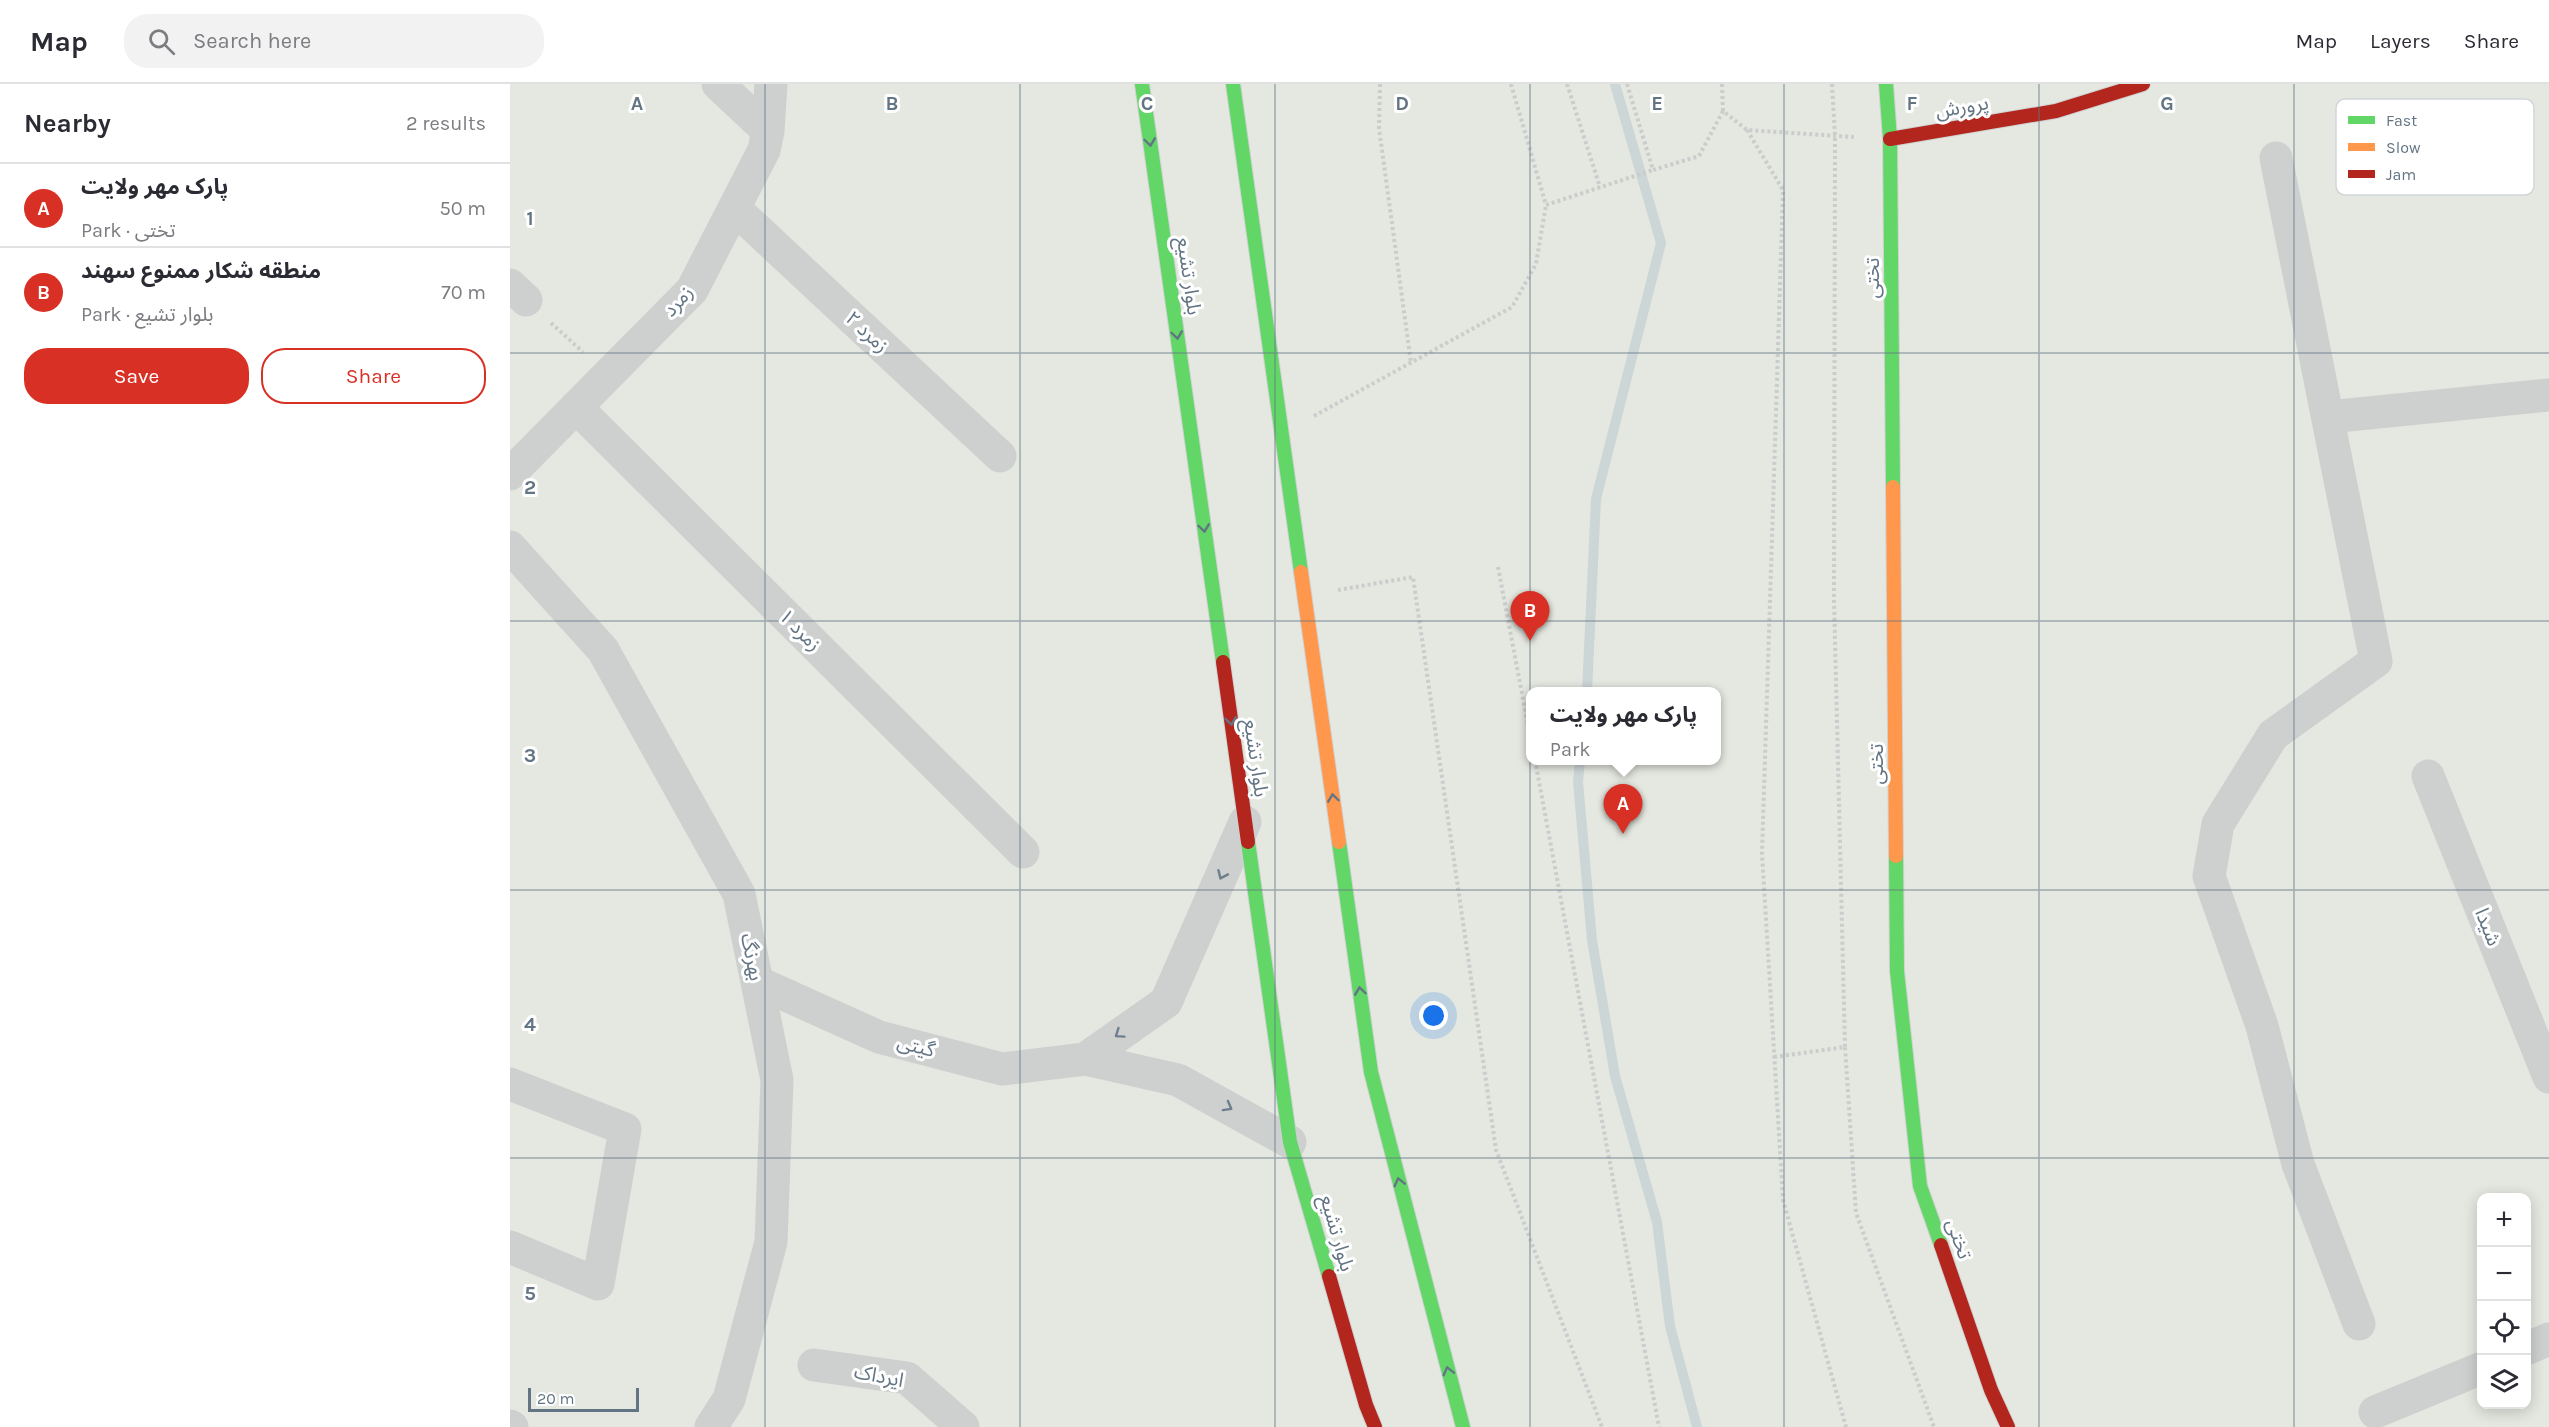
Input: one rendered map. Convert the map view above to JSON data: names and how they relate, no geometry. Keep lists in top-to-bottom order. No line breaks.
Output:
{"streets":{"main road":["پرورش","بلوار تشیع","تختی"],"street":["زمرد","زمرد ۲","زمرد ۱","شیدا","بهرنگ","گیتی","ایرداک"]},"crossings":[["پرورش","تختی"],["بلوار تشیع","گیتی"],["زمرد","زمرد ۲"],["زمرد","زمرد ۱"],["بهرنگ","گیتی"]],"legend":["Fast","Slow","Jam"],"scale_bar":"20 m","page":{"header":"Map","search":"Search here","nav":["Map","Layers","Share"],"heading":["Nearby","2 results"],"list":[{"mark":"A","name":"پارک مهر ولایت","note":"Park · تختی","value":"50 m"},{"mark":"B","name":"منطقه شکار ممنوع سهند","note":"Park · بلوار تشیع","value":"70 m"}],"buttons":["Save","Share"],"pins":["B","A"],"popup":["پارک مهر ولایت","Park"],"map_buttons":["+","−"],"scale":"20 m"},"grid":{"columns":["A","B","C","D","E","F","G"],"rows":["1","2","3","4","5"]}}
